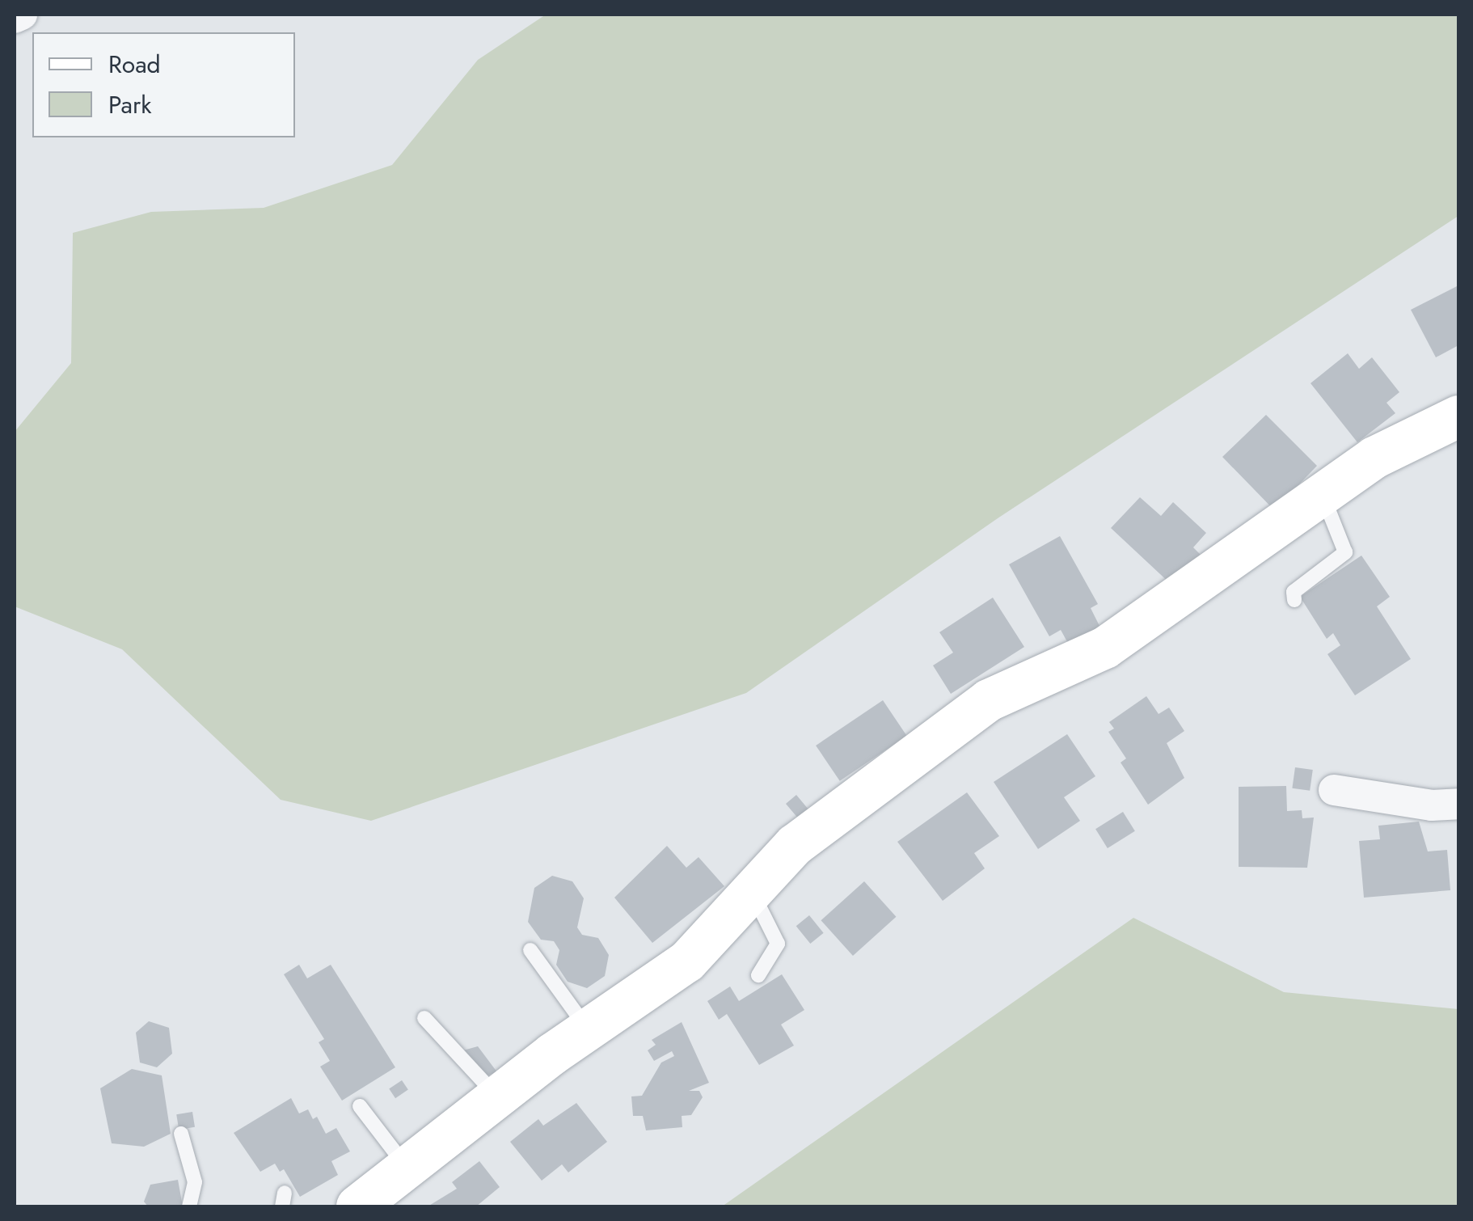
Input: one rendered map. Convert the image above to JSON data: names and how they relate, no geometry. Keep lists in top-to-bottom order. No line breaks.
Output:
{"legend":["Road","Park"]}
